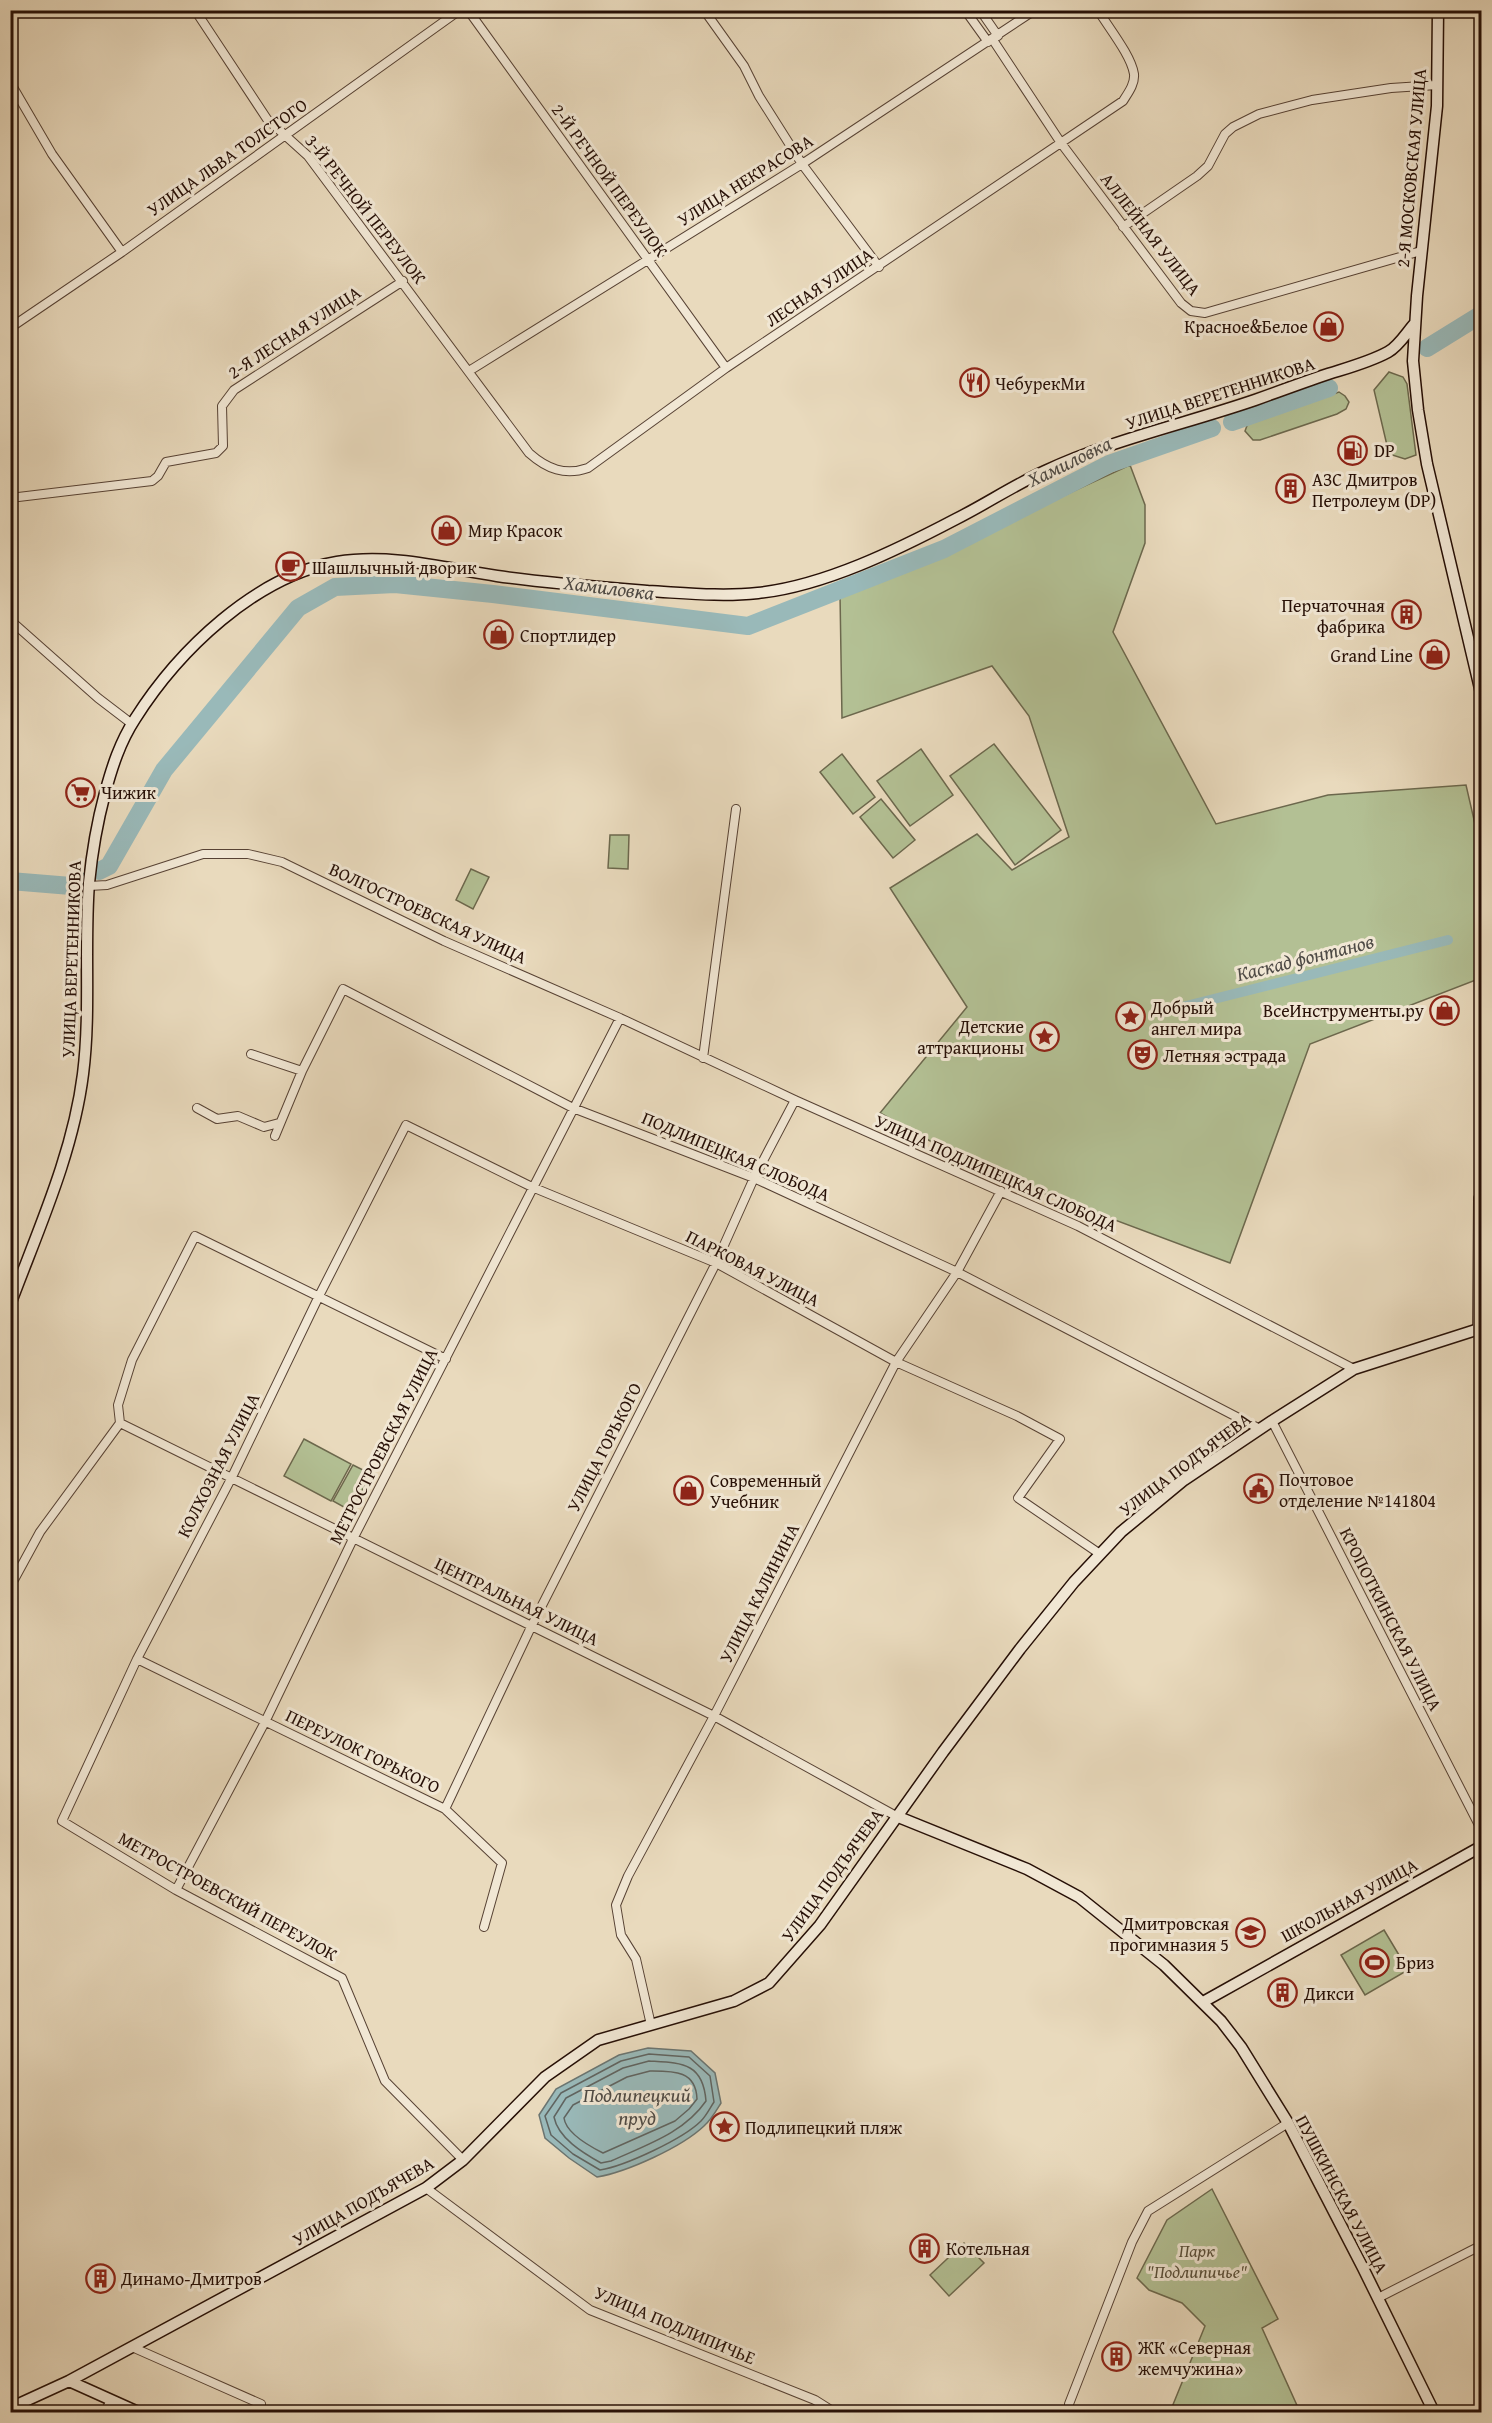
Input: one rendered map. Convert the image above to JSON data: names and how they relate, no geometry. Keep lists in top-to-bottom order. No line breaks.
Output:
{"streets":{"main road":["2-Я МОСКОВСКАЯ УЛИЦА","УЛИЦА ВЕРЕТЕННИКОВА","УЛИЦА ПОДЪЯЧЕВА","ШКОЛЬНАЯ УЛИЦА","ПУШКИНСКАЯ УЛИЦА"],"street":["УЛИЦА ЛЬВА ТОЛСТОГО","2-Й РЕЧНОЙ ПЕРЕУЛОК","УЛИЦА НЕКРАСОВА","3-Й РЕЧНОЙ ПЕРЕУЛОК","АЛЛЕЙНАЯ УЛИЦА","ЛЕСНАЯ УЛИЦА","2-Я ЛЕСНАЯ УЛИЦА","ВОЛГОСТРОЕВСКАЯ УЛИЦА","ПОДЛИПЕЦКАЯ СЛОБОДА","УЛИЦА ПОДЛИПЕЦКАЯ СЛОБОДА","ПАРКОВАЯ УЛИЦА","МЕТРОСТРОЕВСКАЯ УЛИЦА","УЛИЦА ГОРЬКОГО","КОЛХОЗНАЯ УЛИЦА","УЛИЦА КАЛИНИНА","ЦЕНТРАЛЬНАЯ УЛИЦА","КРОПОТКИНСКАЯ УЛИЦА","ПЕРЕУЛОК ГОРЬКОГО","МЕТРОСТРОЕВСКИЙ ПЕРЕУЛОК","УЛИЦА ПОДЛИПИЧЬЕ"]},"crossings":[["УЛИЦА ЛЬВА ТОЛСТОГО","3-Й РЕЧНОЙ ПЕРЕУЛОК"],["2-Я МОСКОВСКАЯ УЛИЦА","АЛЛЕЙНАЯ УЛИЦА"],["2-Я МОСКОВСКАЯ УЛИЦА","УЛИЦА ВЕРЕТЕННИКОВА"],["2-Й РЕЧНОЙ ПЕРЕУЛОК","УЛИЦА НЕКРАСОВА"],["2-Й РЕЧНОЙ ПЕРЕУЛОК","ЛЕСНАЯ УЛИЦА"],["УЛИЦА НЕКРАСОВА","3-Й РЕЧНОЙ ПЕРЕУЛОК"],["УЛИЦА НЕКРАСОВА","АЛЛЕЙНАЯ УЛИЦА"],["УЛИЦА НЕКРАСОВА","ЛЕСНАЯ УЛИЦА"],["3-Й РЕЧНОЙ ПЕРЕУЛОК","ЛЕСНАЯ УЛИЦА"],["3-Й РЕЧНОЙ ПЕРЕУЛОК","2-Я ЛЕСНАЯ УЛИЦА"],["АЛЛЕЙНАЯ УЛИЦА","ЛЕСНАЯ УЛИЦА"],["УЛИЦА ВЕРЕТЕННИКОВА","ВОЛГОСТРОЕВСКАЯ УЛИЦА"],["ВОЛГОСТРОЕВСКАЯ УЛИЦА","УЛИЦА ПОДЛИПЕЦКАЯ СЛОБОДА"],["ВОЛГОСТРОЕВСКАЯ УЛИЦА","МЕТРОСТРОЕВСКАЯ УЛИЦА"],["ПОДЛИПЕЦКАЯ СЛОБОДА","МЕТРОСТРОЕВСКАЯ УЛИЦА"],["ПОДЛИПЕЦКАЯ СЛОБОДА","УЛИЦА ГОРЬКОГО"],["ПОДЛИПЕЦКАЯ СЛОБОДА","УЛИЦА ПОДЪЯЧЕВА"],["ПОДЛИПЕЦКАЯ СЛОБОДА","УЛИЦА КАЛИНИНА"],["УЛИЦА ПОДЛИПЕЦКАЯ СЛОБОДА","МЕТРОСТРОЕВСКАЯ УЛИЦА"],["УЛИЦА ПОДЛИПЕЦКАЯ СЛОБОДА","УЛИЦА ГОРЬКОГО"],["УЛИЦА ПОДЛИПЕЦКАЯ СЛОБОДА","УЛИЦА ПОДЪЯЧЕВА"],["УЛИЦА ПОДЛИПЕЦКАЯ СЛОБОДА","УЛИЦА КАЛИНИНА"],["ПАРКОВАЯ УЛИЦА","МЕТРОСТРОЕВСКАЯ УЛИЦА"],["ПАРКОВАЯ УЛИЦА","УЛИЦА ГОРЬКОГО"],["ПАРКОВАЯ УЛИЦА","УЛИЦА ПОДЪЯЧЕВА"],["ПАРКОВАЯ УЛИЦА","КОЛХОЗНАЯ УЛИЦА"],["ПАРКОВАЯ УЛИЦА","УЛИЦА КАЛИНИНА"],["МЕТРОСТРОЕВСКАЯ УЛИЦА","ЦЕНТРАЛЬНАЯ УЛИЦА"],["МЕТРОСТРОЕВСКАЯ УЛИЦА","ПЕРЕУЛОК ГОРЬКОГО"],["МЕТРОСТРОЕВСКАЯ УЛИЦА","МЕТРОСТРОЕВСКИЙ ПЕРЕУЛОК"],["УЛИЦА ГОРЬКОГО","ЦЕНТРАЛЬНАЯ УЛИЦА"],["УЛИЦА ГОРЬКОГО","ПЕРЕУЛОК ГОРЬКОГО"],["УЛИЦА ПОДЪЯЧЕВА","УЛИЦА КАЛИНИНА"],["УЛИЦА ПОДЪЯЧЕВА","ЦЕНТРАЛЬНАЯ УЛИЦА"],["УЛИЦА ПОДЪЯЧЕВА","КРОПОТКИНСКАЯ УЛИЦА"],["УЛИЦА ПОДЪЯЧЕВА","МЕТРОСТРОЕВСКИЙ ПЕРЕУЛОК"],["УЛИЦА ПОДЪЯЧЕВА","ПУШКИНСКАЯ УЛИЦА"],["УЛИЦА ПОДЪЯЧЕВА","УЛИЦА ПОДЛИПИЧЬЕ"],["КОЛХОЗНАЯ УЛИЦА","ЦЕНТРАЛЬНАЯ УЛИЦА"],["КОЛХОЗНАЯ УЛИЦА","ПЕРЕУЛОК ГОРЬКОГО"],["КОЛХОЗНАЯ УЛИЦА","МЕТРОСТРОЕВСКИЙ ПЕРЕУЛОК"],["УЛИЦА КАЛИНИНА","ЦЕНТРАЛЬНАЯ УЛИЦА"],["ЦЕНТРАЛЬНАЯ УЛИЦА","ПУШКИНСКАЯ УЛИЦА"],["ШКОЛЬНАЯ УЛИЦА","ПУШКИНСКАЯ УЛИЦА"]],"water":["Хамиловка","Каскад фонтанов","Подлипецкий пруд"],"parks":["Парк \"Подлипичье\""],"places":{"shop":["Красное&Белое","Мир Красок","Спортлидер","Grand Line","ВсеИнструменты.ру","Современный Учебник"],"restaurant":["ЧебурекМи"],"fuel station":["DP"],"building":["АЗС Дмитров Петролеум (DP)","Перчаточная фабрика","Дикси","Котельная","Динамо-Дмитров","ЖК «Северная жемчужина»"],"cafe":["Шашлычный дворик"],"supermarket":["Чижик"],"place":["Добрый ангел мира","Детские аттракционы","Подлипецкий пляж"],"theatre":["Летняя эстрада"],"public building":["Почтовое отделение №141804"],"school or university":["Дмитровская прогимназия 5"],"sports":["Бриз"]}}
